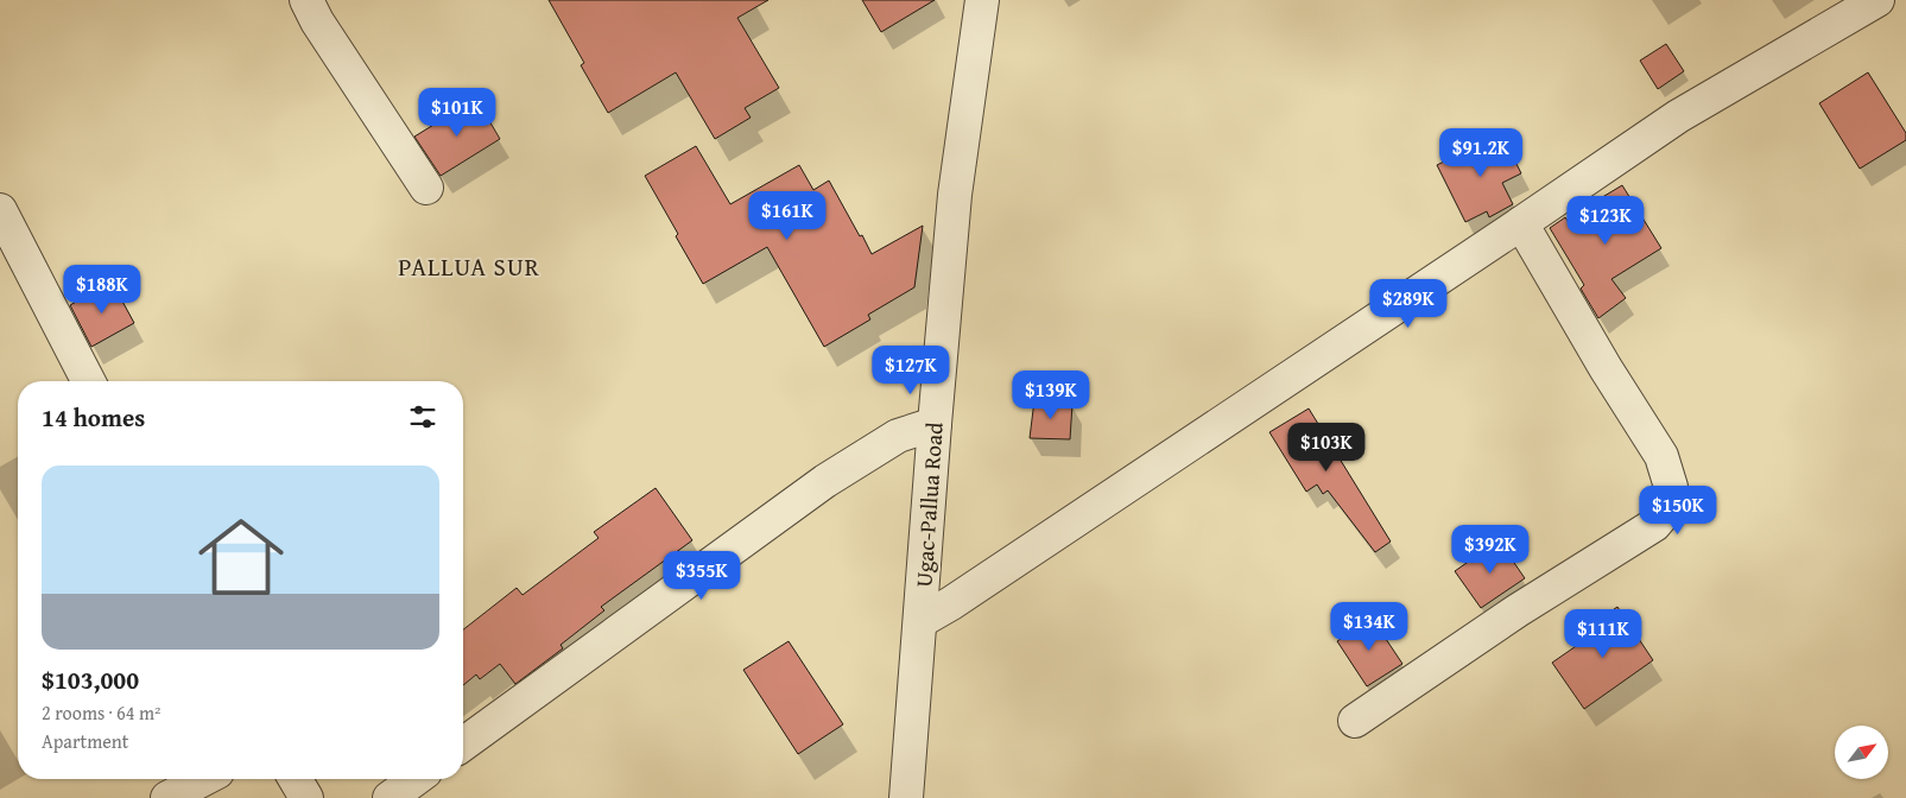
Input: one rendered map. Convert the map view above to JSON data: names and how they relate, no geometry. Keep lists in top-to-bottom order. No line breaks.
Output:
{"streets":{"street":["Ugac-Pallua Road"]},"districts":["PALLUA SUR"],"north":"top right","page":{"price":["$101K","$91.2K","$161K","$123K","$188K","$289K","$127K","$139K","$103K","$150K","$392K","$355K","$134K","$111K"],"heading":"14 homes","list":[{"name":"$103,000","note":"2 rooms · 64 m² · Apartment"}]}}
